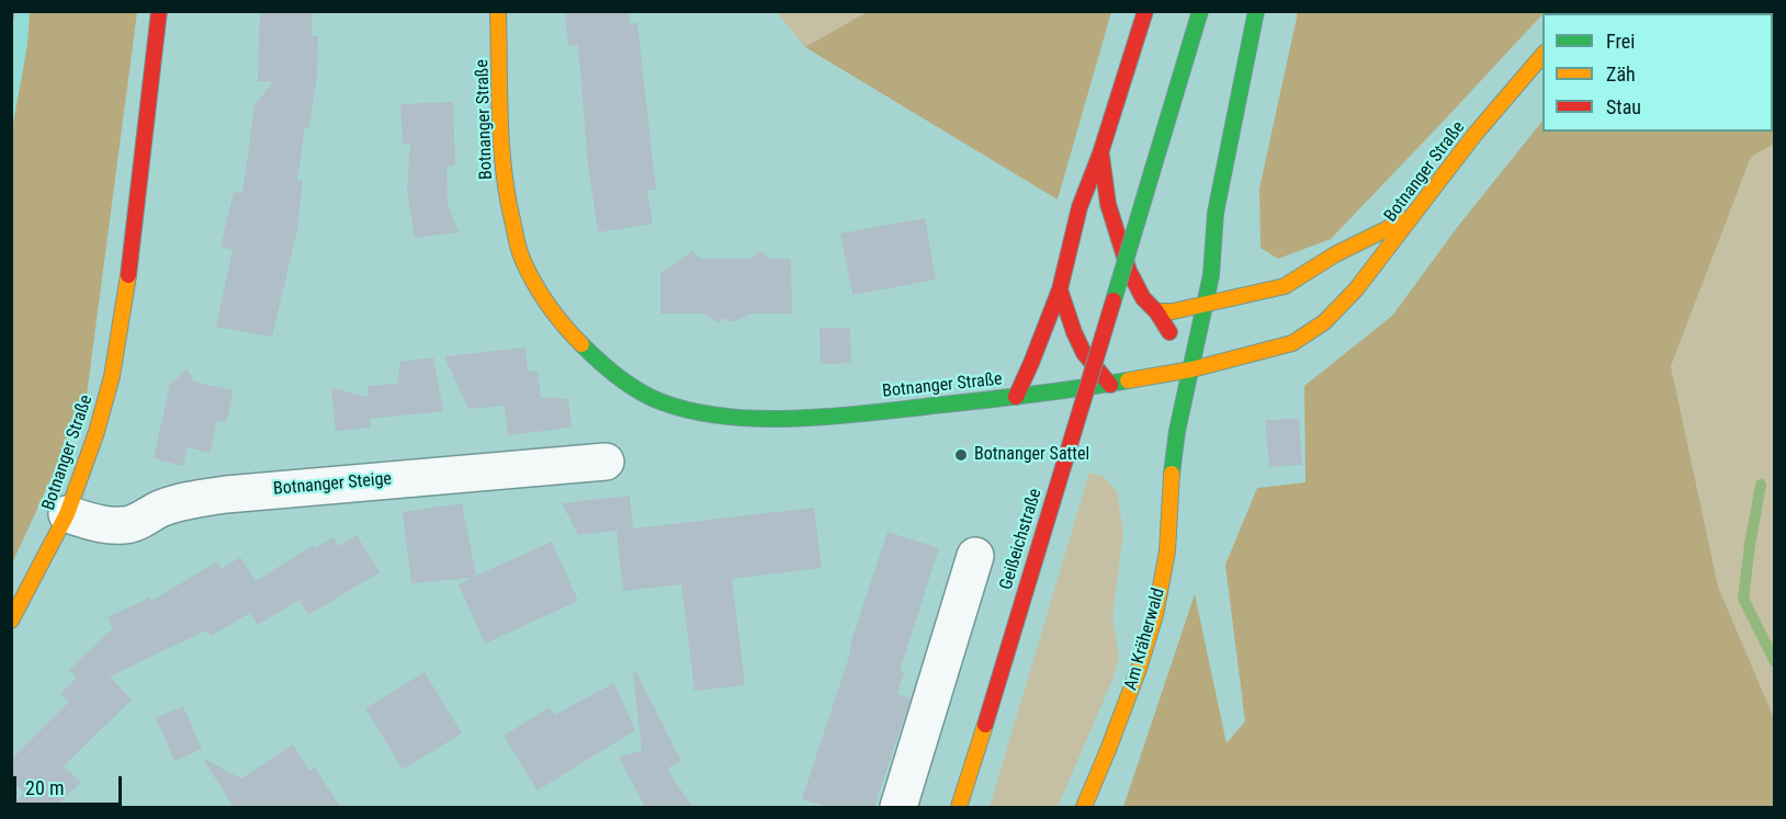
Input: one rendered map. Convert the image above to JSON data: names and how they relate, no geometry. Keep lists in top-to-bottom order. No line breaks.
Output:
{"streets":{"main road":["Botnanger Straße","Geißeichstraße","Am Kräherwald"],"street":["Botnanger Steige"]},"crossings":[["Botnanger Straße","Botnanger Steige"],["Botnanger Straße","Am Kräherwald"]],"places":["Botnanger Sattel"],"legend":["Frei","Zäh","Stau"],"scale_bar":"20 m"}
